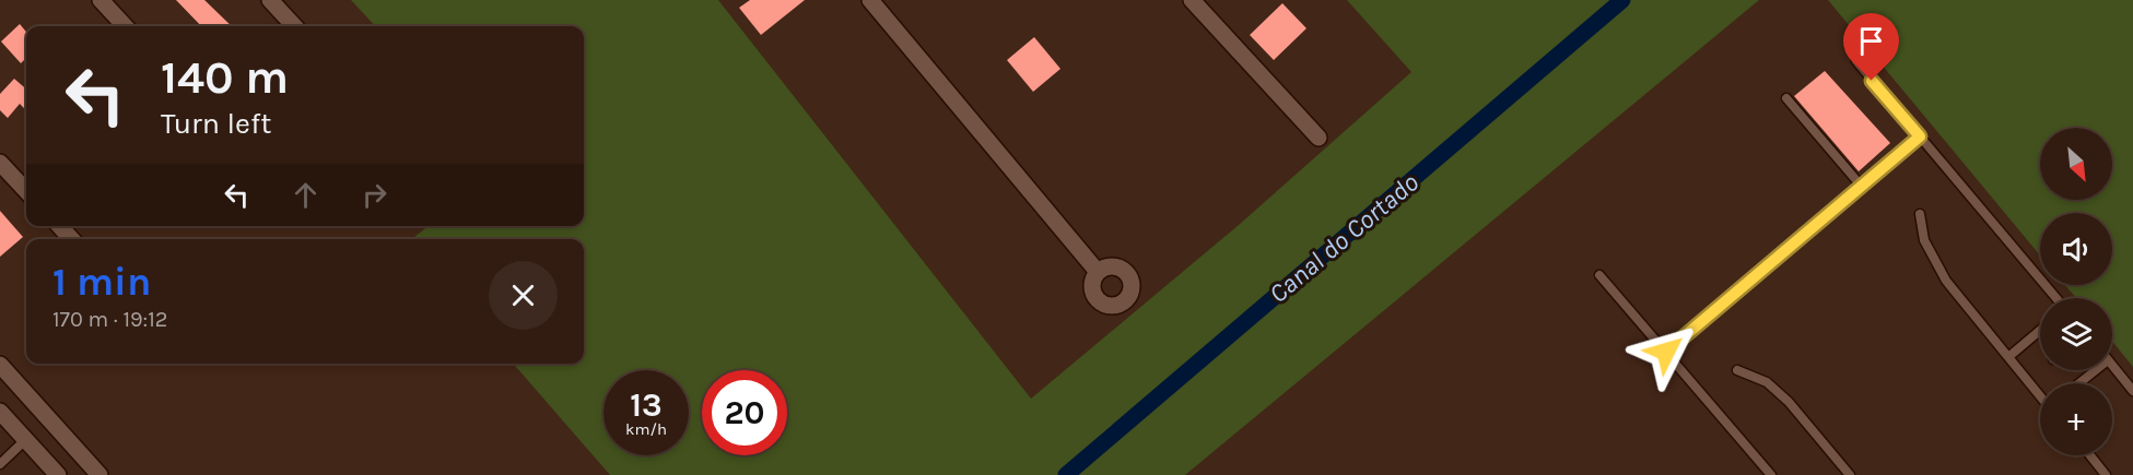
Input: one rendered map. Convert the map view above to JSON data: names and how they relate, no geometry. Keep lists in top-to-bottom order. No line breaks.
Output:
{"water":["Canal do Cortado"],"north":"bottom right","page":{"turn":["140 m","Turn left"],"map_buttons":"+","heading":["1 min","170 m · 19:12"],"speed":"13 km/h","limit":"20"}}
